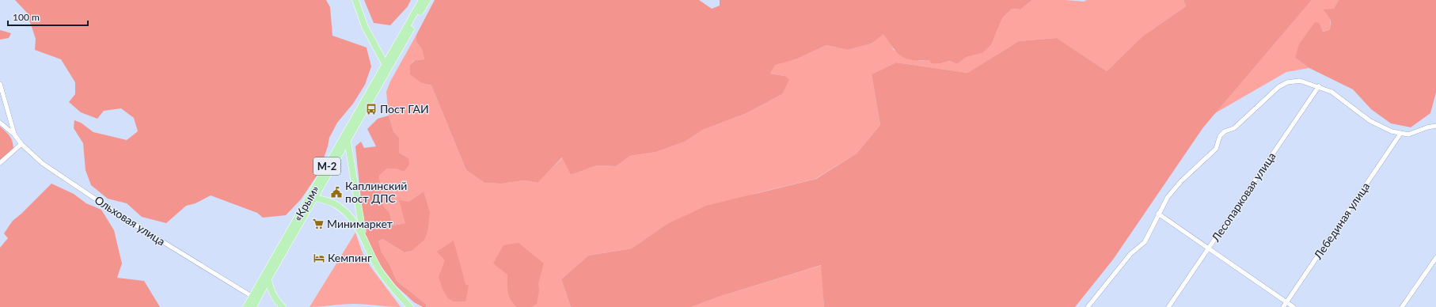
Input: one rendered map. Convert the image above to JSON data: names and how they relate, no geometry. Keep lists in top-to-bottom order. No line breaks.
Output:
{"streets":{"main road":["М-2","«Крым»"],"street":["Лесопарковая улица","Ольховая улица","Лебединая улица"]},"crossings":[["М-2","«Крым»"],["«Крым»","Ольховая улица"]],"places":{"bus stop":["Пост ГАИ"],"public building":["Каплинский пост ДПС"],"supermarket":["Минимаркет"],"hotel":["Кемпинг"]},"scale_bar":"100 m"}
